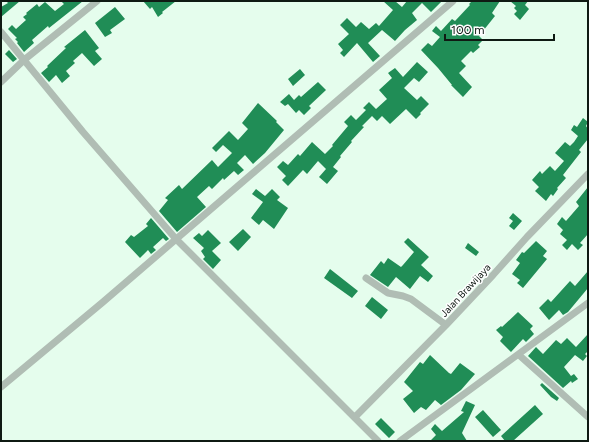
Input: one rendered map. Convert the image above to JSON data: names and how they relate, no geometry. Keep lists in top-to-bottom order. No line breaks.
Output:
{"streets":{"street":["Jalan Brawijaya"]},"scale_bar":"100 m"}
